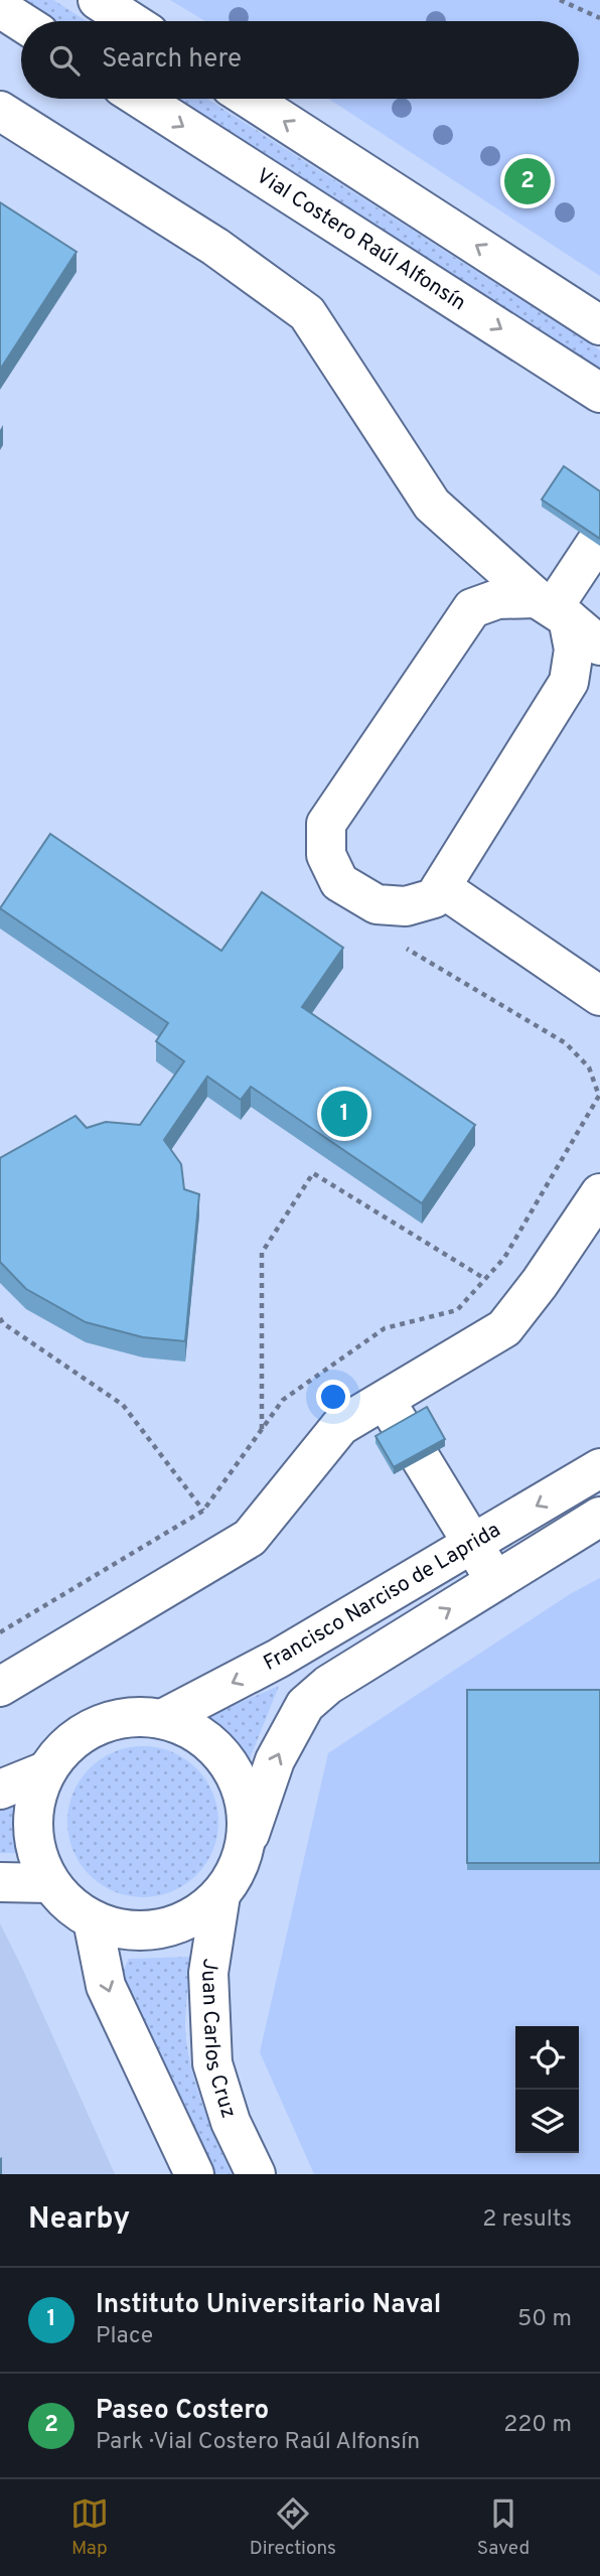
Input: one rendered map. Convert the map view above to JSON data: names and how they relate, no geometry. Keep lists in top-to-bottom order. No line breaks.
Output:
{"streets":{"street":["Vial Costero Raúl Alfonsín","Francisco Narciso de Laprida","Juan Carlos Cruz"]},"crossings":[["Francisco Narciso de Laprida","Juan Carlos Cruz"]],"page":{"search":"Search here","pins":["2","1"],"heading":["Nearby","2 results"],"list":[{"mark":"1","name":"Instituto Universitario Naval","note":"Place","value":"50 m"},{"mark":"2","name":"Paseo Costero","note":"Park · Vial Costero Raúl Alfonsín","value":"220 m"}],"nav":["Map","Directions","Saved"]}}
